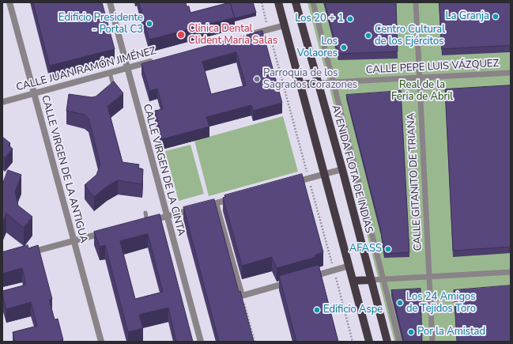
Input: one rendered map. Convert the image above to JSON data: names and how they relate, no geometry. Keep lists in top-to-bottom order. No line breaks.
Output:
{"streets":{"main road":["AVENIDA FLOTA DE INDIAS"],"street":["CALLE PEPE LUIS VÁZQUEZ","CALLE JUAN RAMÓN JIMÉNEZ","CALLE VIRGEN DE LA ANTIGUA","CALLE VIRGEN DE LA CINTA","CALLE GITANITO DE TRIANA"]},"crossings":[["CALLE PEPE LUIS VÁZQUEZ","AVENIDA FLOTA DE INDIAS"],["CALLE PEPE LUIS VÁZQUEZ","CALLE GITANITO DE TRIANA"],["CALLE JUAN RAMÓN JIMÉNEZ","CALLE VIRGEN DE LA ANTIGUA"],["CALLE JUAN RAMÓN JIMÉNEZ","CALLE VIRGEN DE LA CINTA"]],"parks":["Real de la Feria de Abril"],"places":["La Granja","Los 20 + 1","Edificio Presidente - Portal C3","Clinica Dental Clident María Salas","Centro Cultural de los Ejércitos","Los Volaores","Parroquia de los Sagrados Corazones","AFASS","Los 24 Amigos de Tejidos Toro","Edificio Aspe","Por la Amistad"]}
